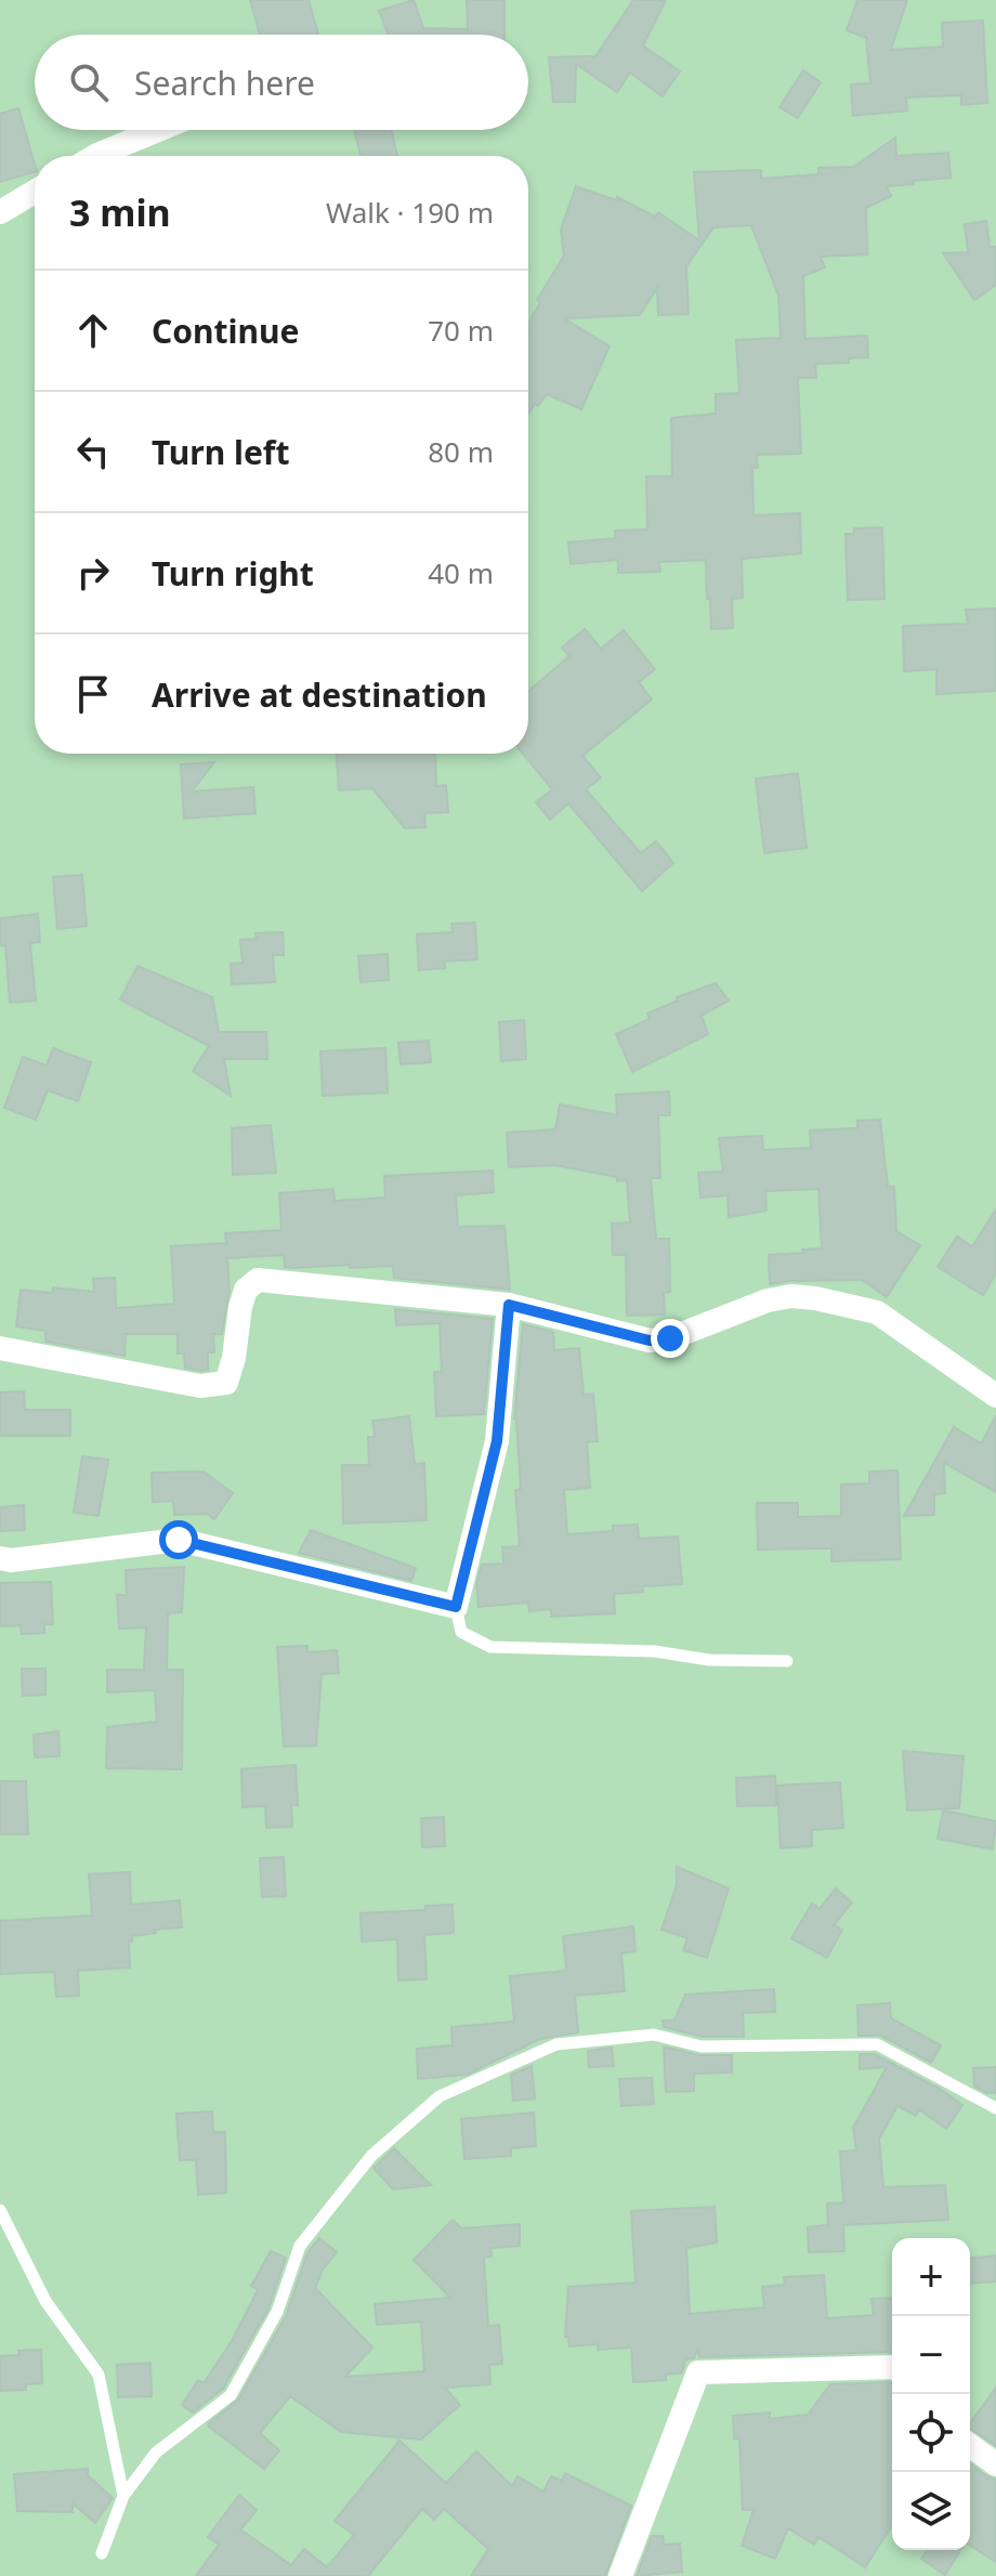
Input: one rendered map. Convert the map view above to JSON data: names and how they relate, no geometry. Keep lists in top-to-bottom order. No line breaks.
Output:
{"page":{"search":"Search here","heading":["3 min","Walk · 190 m"],"list":[["Continue","70 m"],["Turn left","80 m"],["Turn right","40 m"],"Arrive at destination"],"map_buttons":["+","−"]}}
